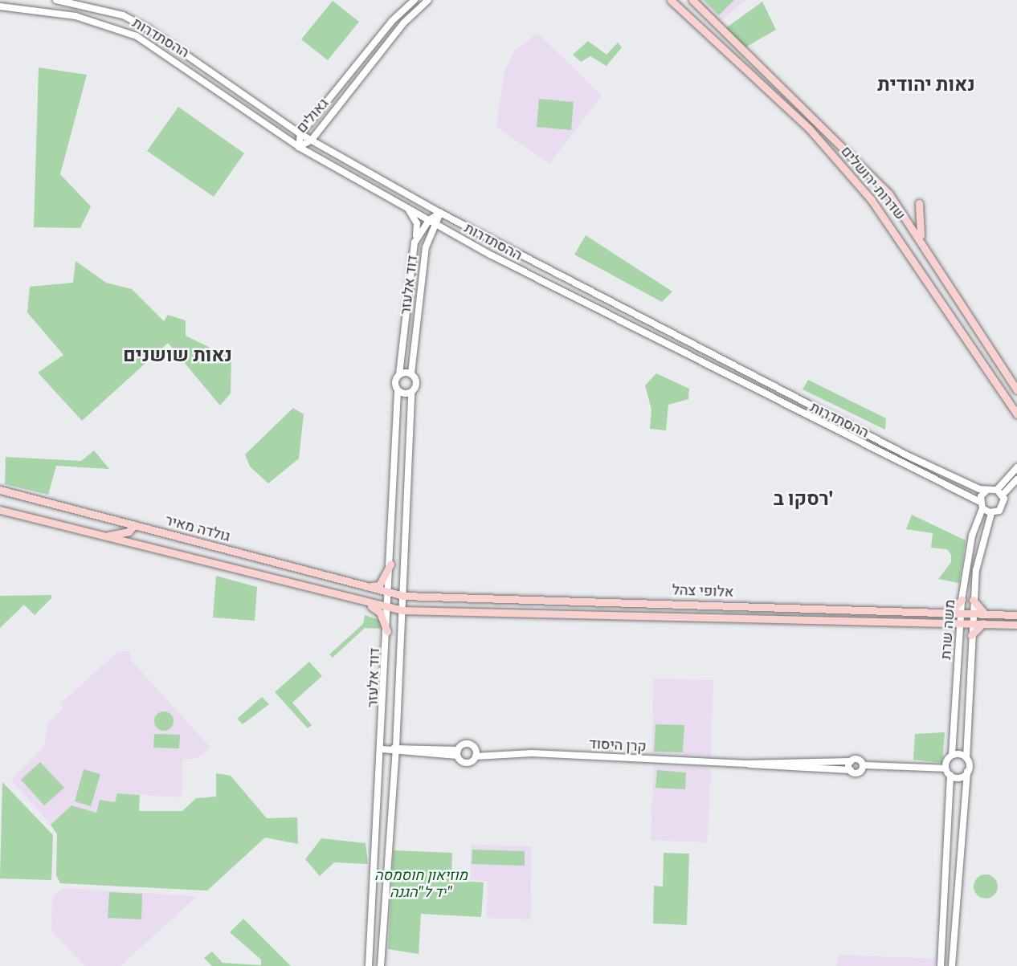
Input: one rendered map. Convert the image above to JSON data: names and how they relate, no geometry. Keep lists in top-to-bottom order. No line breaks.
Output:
{"streets":{"main road":["שדרות ירושלים","גולדה מאיר","אלופי צהל"],"street":["ההסתדרות","גאולים","דוד אלעזר","משה שרת","קרן היסוד"]},"crossings":[["ההסתדרות","גאולים"],["ההסתדרות","דוד אלעזר"],["ההסתדרות","משה שרת"],["דוד אלעזר","גולדה מאיר"],["דוד אלעזר","אלופי צהל"],["גולדה מאיר","אלופי צהל"],["אלופי צהל","משה שרת"]],"districts":["נאות יהודית","נאות שושנים","רסקו ב'"],"parks":["מוזיאון חוסמסה יד ל\"הגנה\""]}
